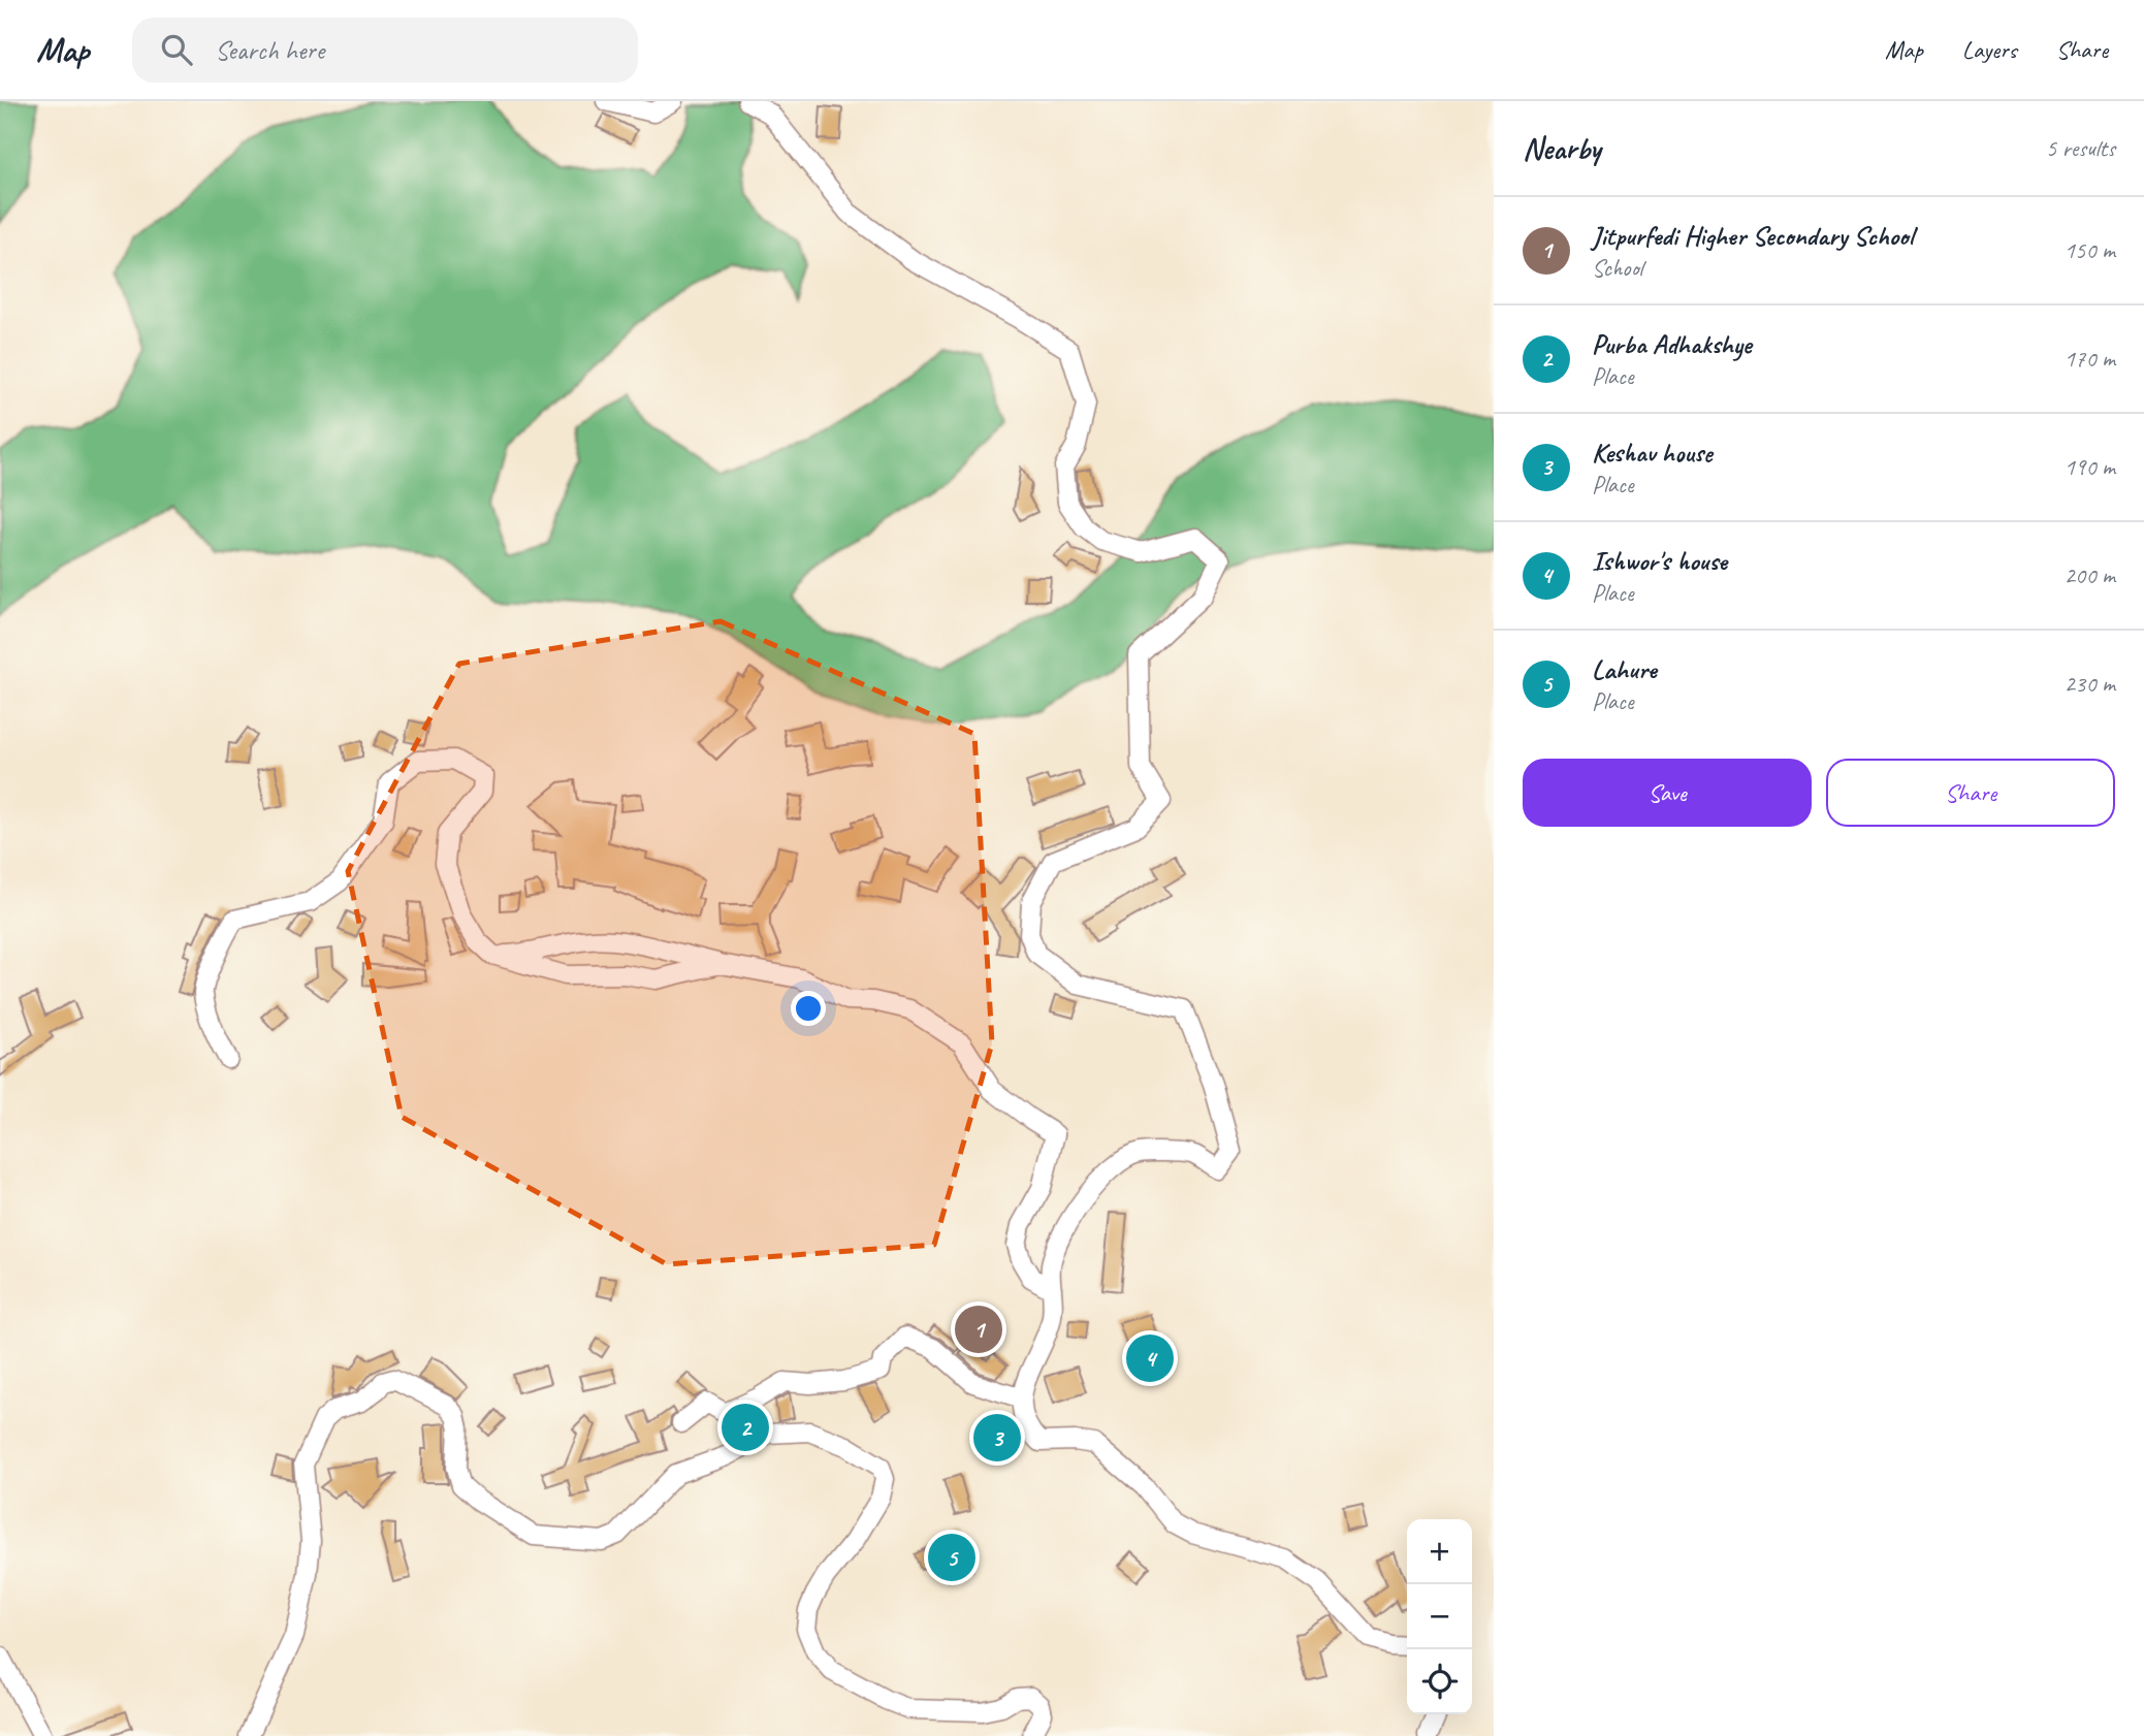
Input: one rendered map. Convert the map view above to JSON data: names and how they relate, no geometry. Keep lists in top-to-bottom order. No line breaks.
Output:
{"page":{"header":"Map","search":"Search here","nav":["Map","Layers","Share"],"heading":["Nearby","5 results"],"list":[{"mark":"1","name":"Jitpurfedi Higher Secondary School","note":"School","value":"150 m"},{"mark":"2","name":"Purba Adhakshye","note":"Place","value":"170 m"},{"mark":"3","name":"Keshav house","note":"Place","value":"190 m"},{"mark":"4","name":"Ishwor's house","note":"Place","value":"200 m"},{"mark":"5","name":"Lahure","note":"Place","value":"230 m"}],"buttons":["Save","Share"],"pins":["1","4","2","3","5"],"map_buttons":["+","−"]}}
